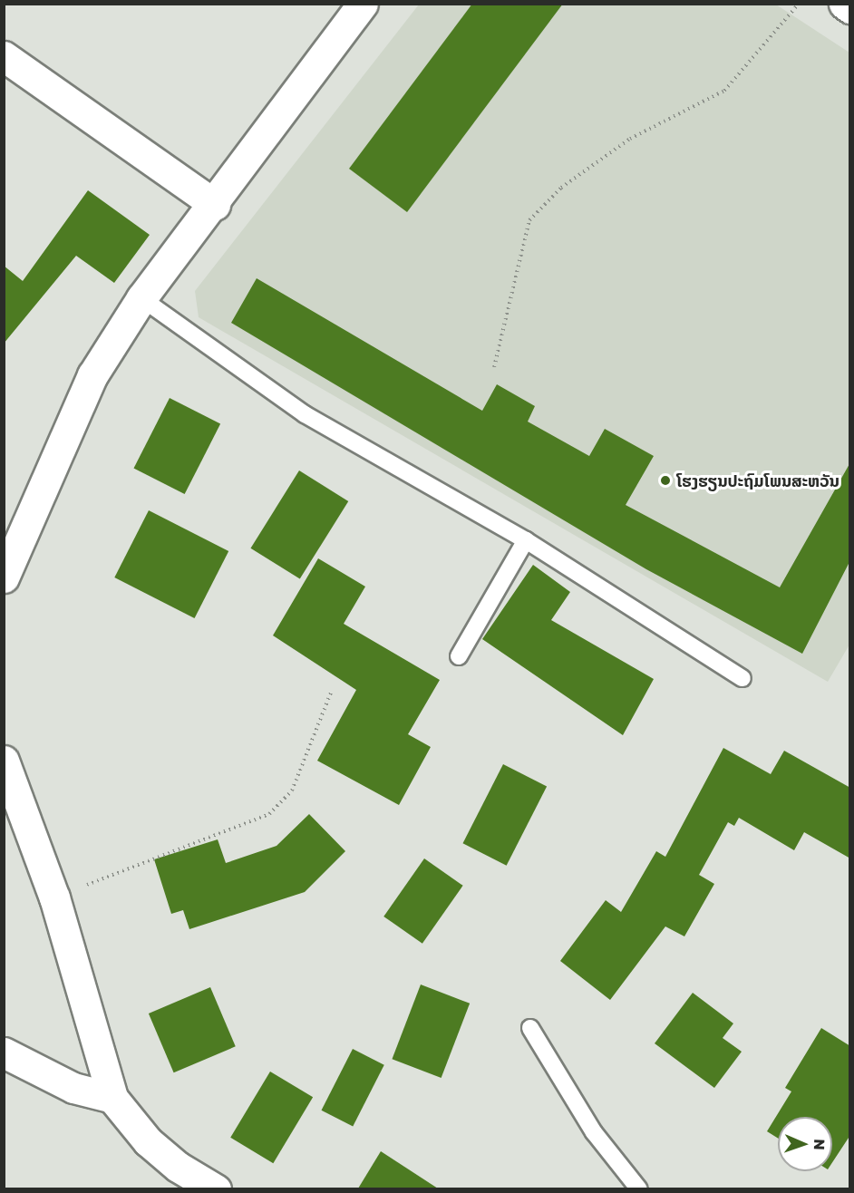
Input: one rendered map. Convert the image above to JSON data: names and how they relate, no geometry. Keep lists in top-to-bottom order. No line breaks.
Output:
{"places":["ໂຮງຮຽນປະຖົມໂພນສະຫວັນ"],"north":"right"}
